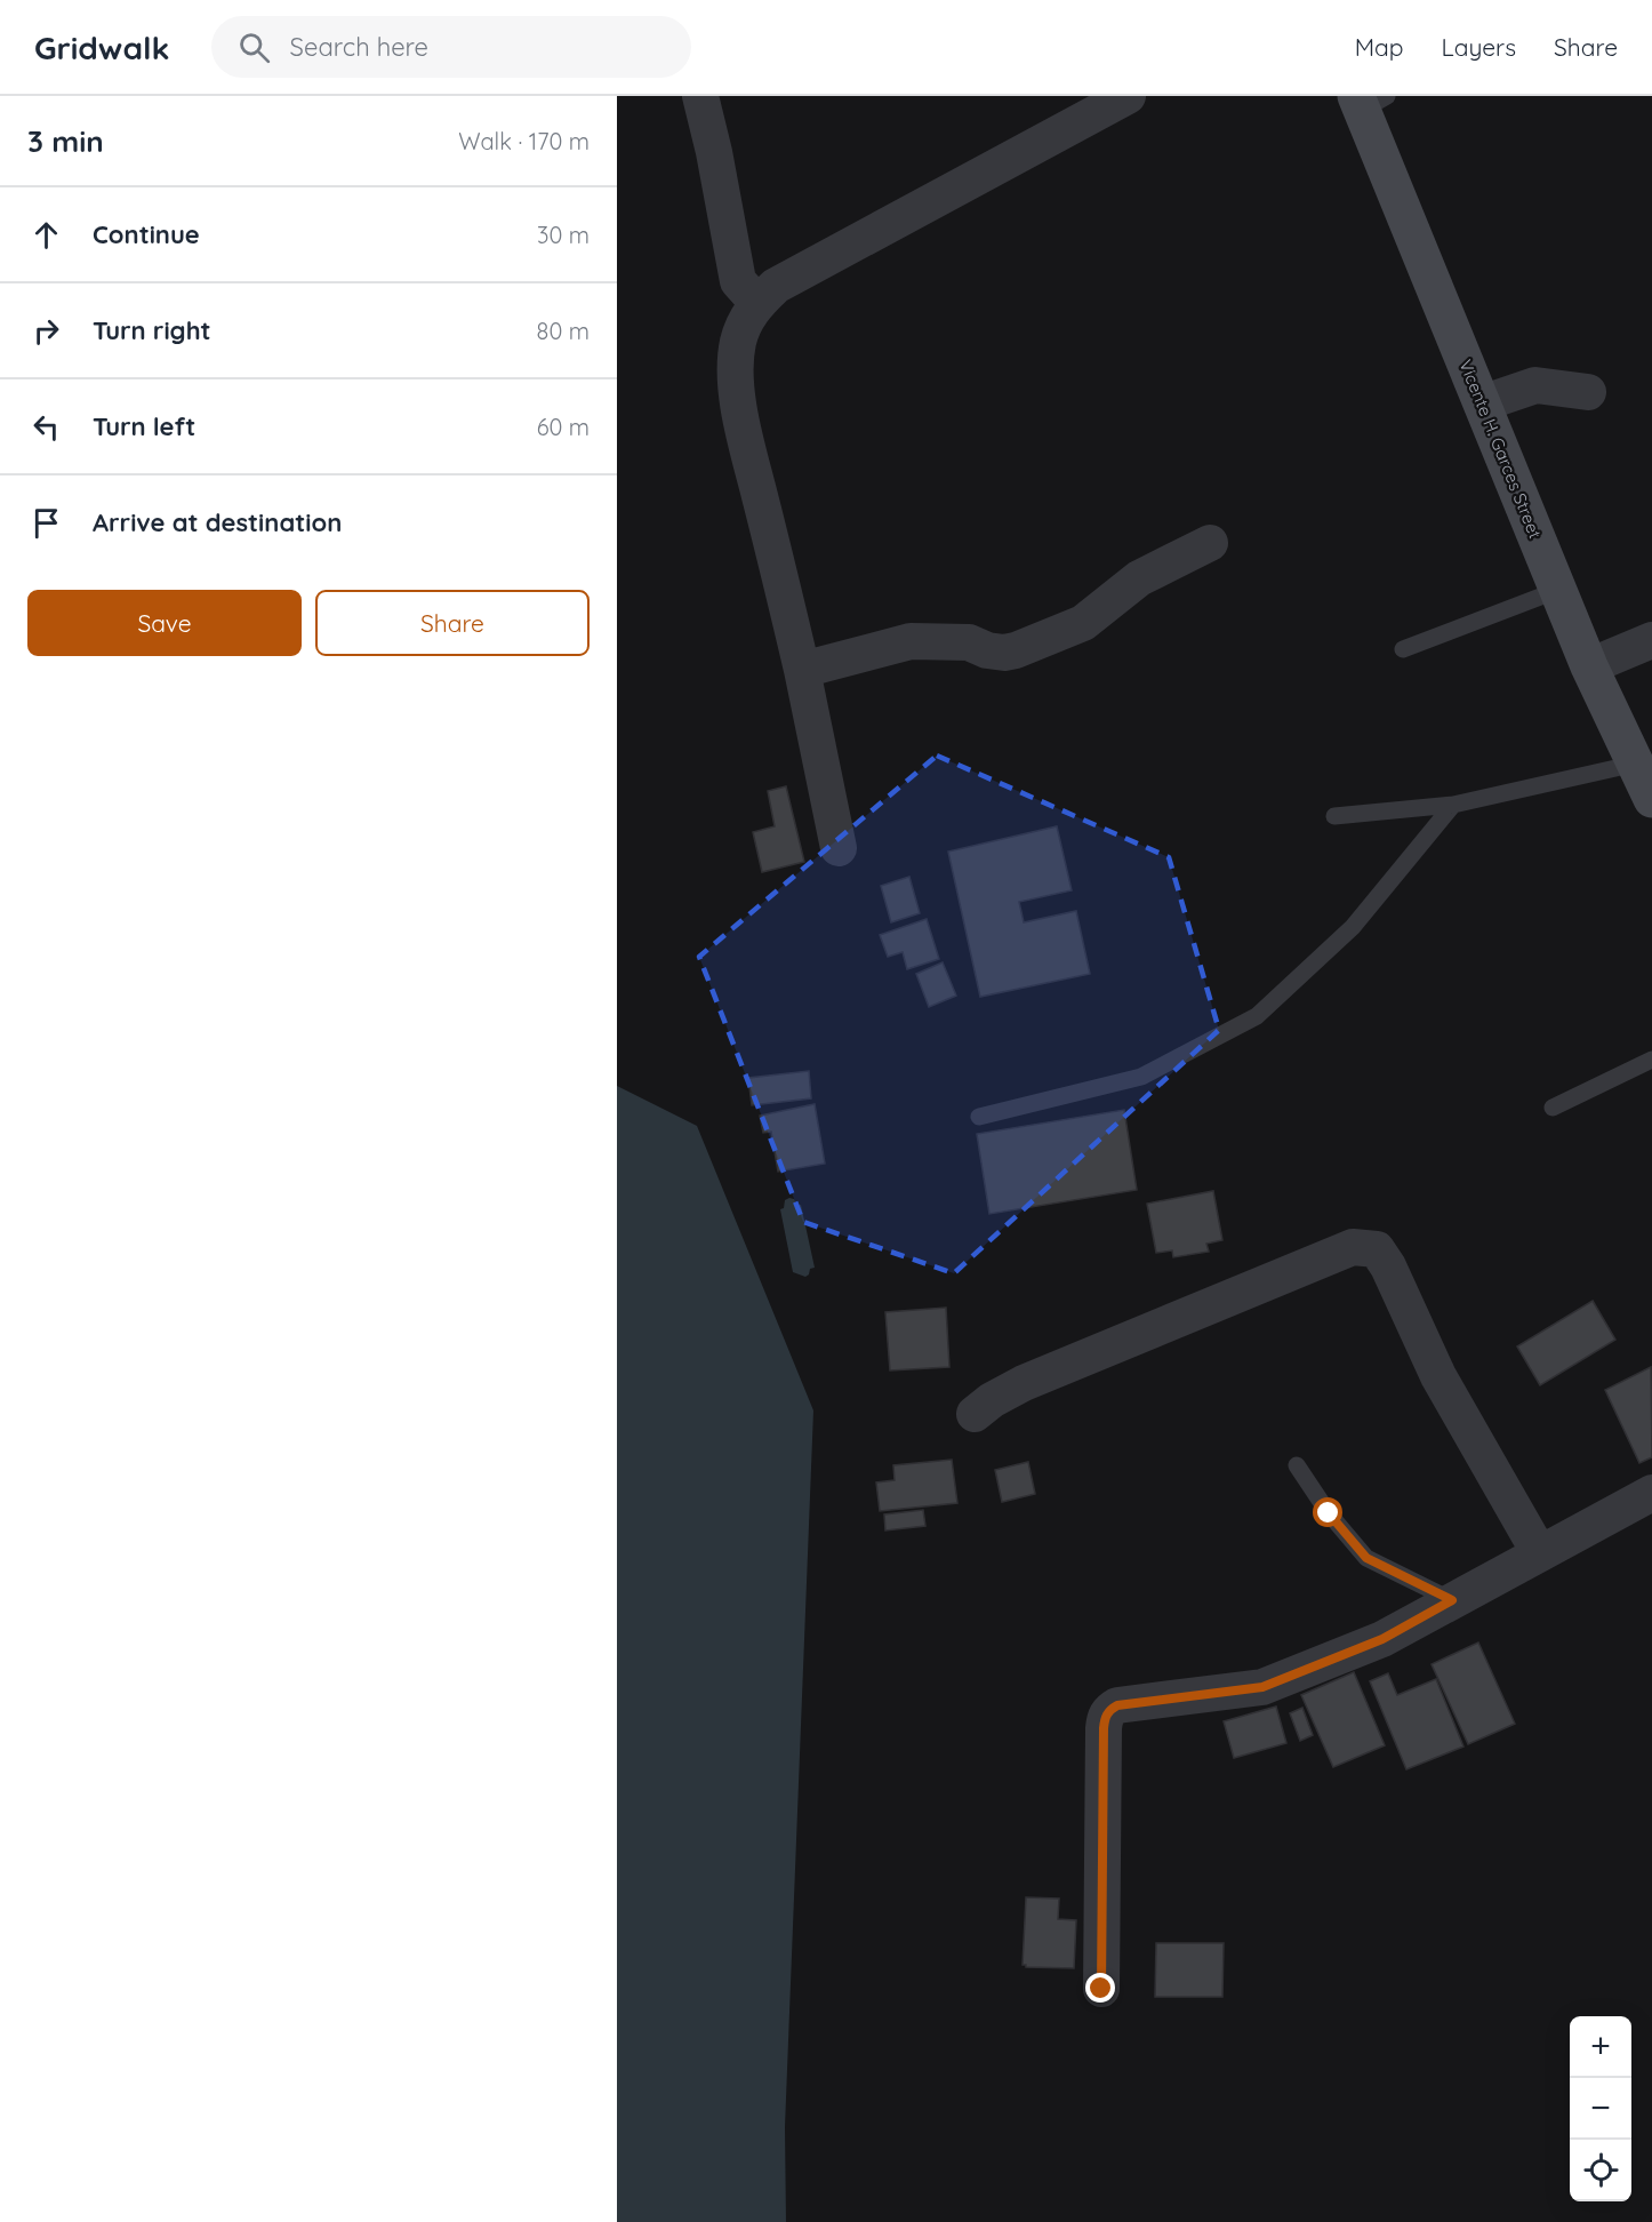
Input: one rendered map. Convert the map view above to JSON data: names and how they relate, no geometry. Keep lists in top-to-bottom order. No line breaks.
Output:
{"streets":{"street":["Vicente H. Garces Street"]},"page":{"header":"Gridwalk","search":"Search here","nav":["Map","Layers","Share"],"heading":["3 min","Walk · 170 m"],"list":[["Continue","30 m"],["Turn right","80 m"],["Turn left","60 m"],"Arrive at destination"],"buttons":["Save","Share"],"map_buttons":["+","−"]}}
